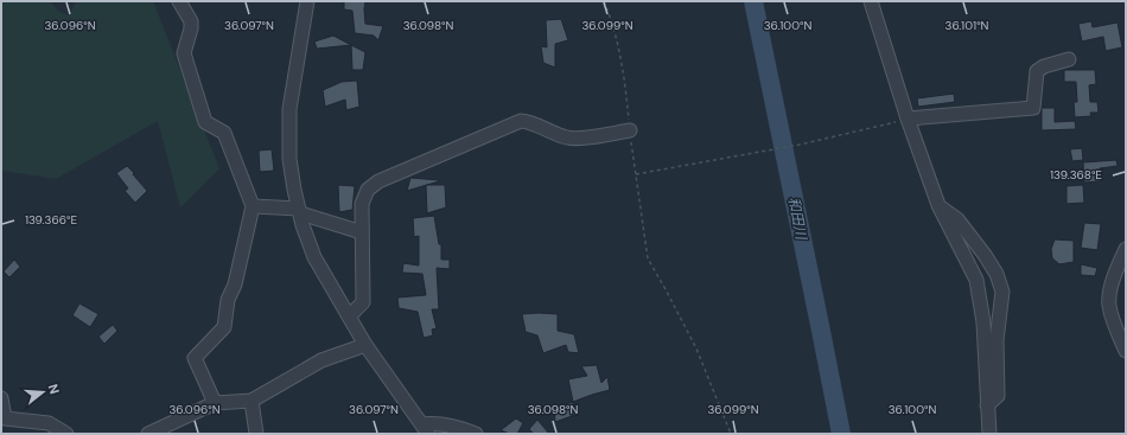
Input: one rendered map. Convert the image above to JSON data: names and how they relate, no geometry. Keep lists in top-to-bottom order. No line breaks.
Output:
{"water":["和田川"],"north":"right","coordinates":["36.096°N","36.097°N","36.098°N","36.099°N","36.100°N","36.101°N","139.368°E","139.366°E"]}
